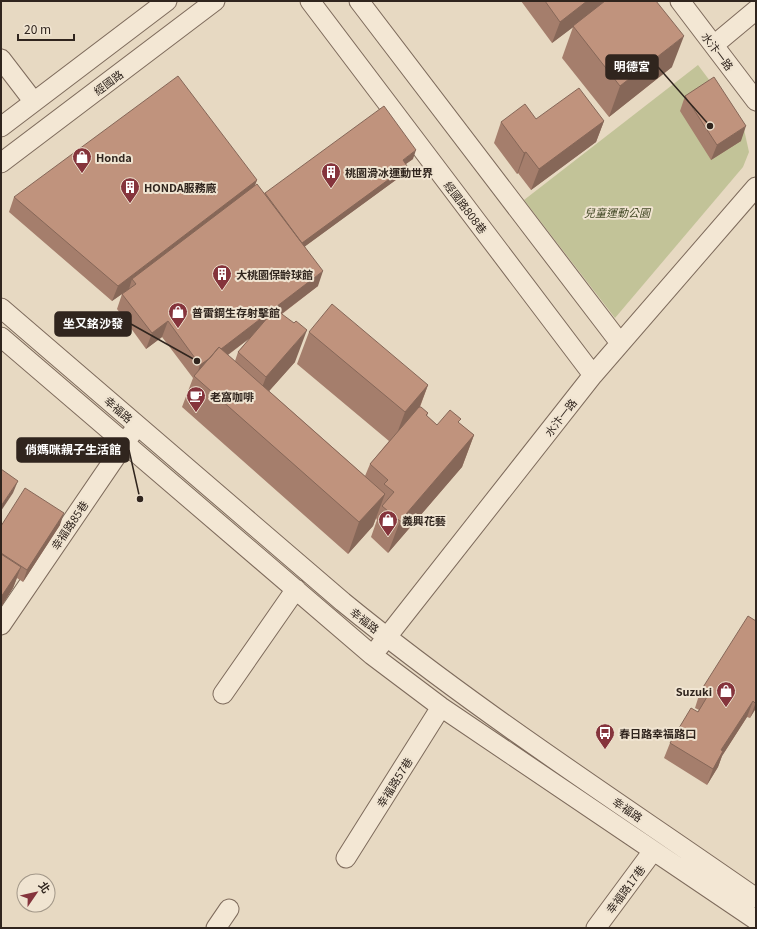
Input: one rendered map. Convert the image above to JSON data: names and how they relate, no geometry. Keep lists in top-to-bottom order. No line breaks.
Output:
{"streets":{"street":["水汴一路","經國路","經國路808巷","幸福路","幸福路85巷","幸福路57巷","幸福路17巷"]},"crossings":[["水汴一路","經國路808巷"],["水汴一路","幸福路"],["幸福路","幸福路85巷"],["幸福路","幸福路57巷"],["幸福路","幸福路17巷"]],"parks":["兒童運動公園"],"places":{"other":["明德宮","坐又銘沙發","俏媽咪親子生活館"],"shop":["Honda","普雷鋼生存射擊館","義興花藝","Suzuki"],"building":["桃園滑冰運動世界","HONDA服務廠","大桃園保齡球館"],"cafe":["老窩咖啡"],"bus stop":["春日路幸福路口"]},"scale_bar":"20 m","north":"top right"}
